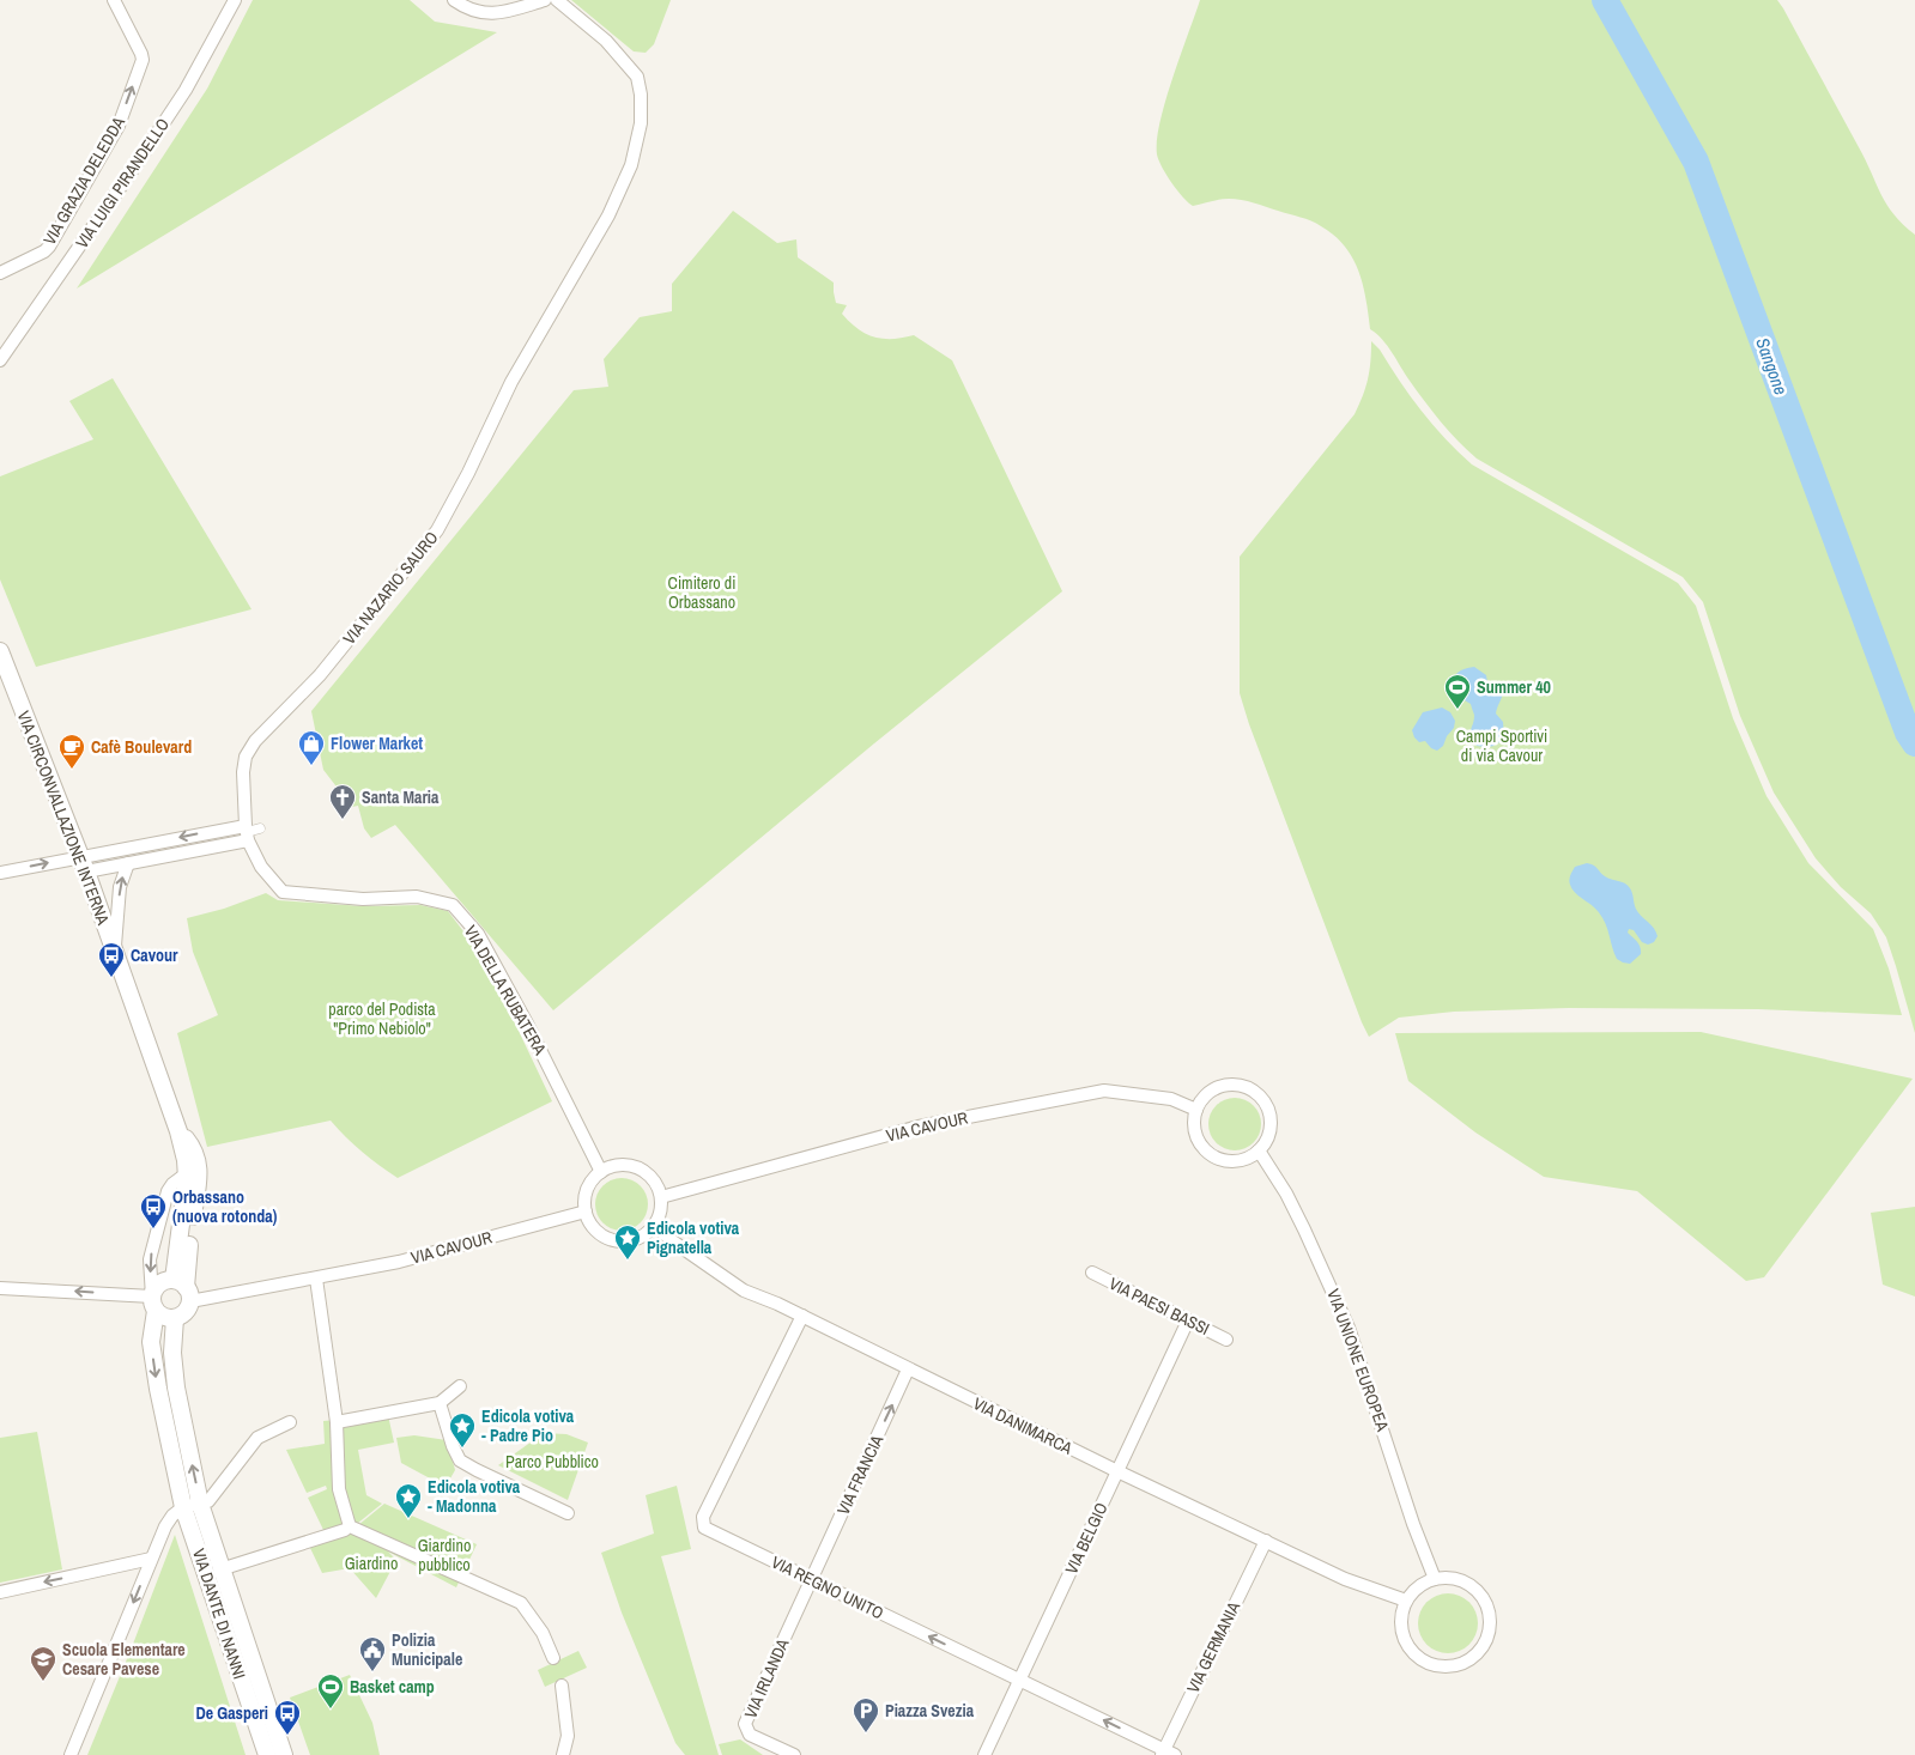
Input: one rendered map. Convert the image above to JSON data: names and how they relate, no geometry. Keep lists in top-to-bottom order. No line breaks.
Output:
{"streets":{"street":["VIA GRAZIA DELEDDA","VIA LUIGI PIRANDELLO","VIA NAZARIO SAURO","VIA CIRCONVALLAZIONE INTERNA","VIA DELLA RUBATERA","VIA CAVOUR","VIA PAESI BASSI","VIA UNIONE EUROPEA","VIA DANIMARCA","VIA FRANCIA","VIA BELGIO","VIA REGNO UNITO","VIA DANTE DI NANNI","VIA GERMANIA","VIA IRLANDA"]},"crossings":[["VIA NAZARIO SAURO","VIA DELLA RUBATERA"],["VIA CIRCONVALLAZIONE INTERNA","VIA CAVOUR"],["VIA CIRCONVALLAZIONE INTERNA","VIA DANTE DI NANNI"],["VIA DELLA RUBATERA","VIA CAVOUR"],["VIA DELLA RUBATERA","VIA DANIMARCA"],["VIA CAVOUR","VIA UNIONE EUROPEA"],["VIA CAVOUR","VIA DANIMARCA"],["VIA CAVOUR","VIA DANTE DI NANNI"],["VIA PAESI BASSI","VIA BELGIO"],["VIA UNIONE EUROPEA","VIA DANIMARCA"],["VIA DANIMARCA","VIA FRANCIA"],["VIA DANIMARCA","VIA BELGIO"],["VIA DANIMARCA","VIA REGNO UNITO"],["VIA DANIMARCA","VIA GERMANIA"],["VIA FRANCIA","VIA REGNO UNITO"],["VIA FRANCIA","VIA IRLANDA"],["VIA BELGIO","VIA REGNO UNITO"],["VIA REGNO UNITO","VIA GERMANIA"],["VIA REGNO UNITO","VIA IRLANDA"]],"one_way":["VIA GRAZIA DELEDDA","VIA FRANCIA","VIA REGNO UNITO"],"water":["Sangone"],"parks":["Cimitero di Orbassano","Campi Sportivi di via Cavour","parco del Podista \"Primo Nebiolo\"","Parco Pubblico","Giardino pubblico","Giardino"],"places":{"sports":["Summer 40","Basket camp"],"shop":["Flower Market"],"cafe":["Cafè Boulevard"],"church":["Santa Maria"],"bus stop":["Cavour","Orbassano (nuova rotonda)","De Gasperi"],"place":["Edicola votiva Pignatella","Edicola votiva - Padre Pio","Edicola votiva - Madonna"],"public building":["Polizia Municipale"],"school or university":["Scuola Elementare Cesare Pavese"],"parking":["Piazza Svezia"]}}
